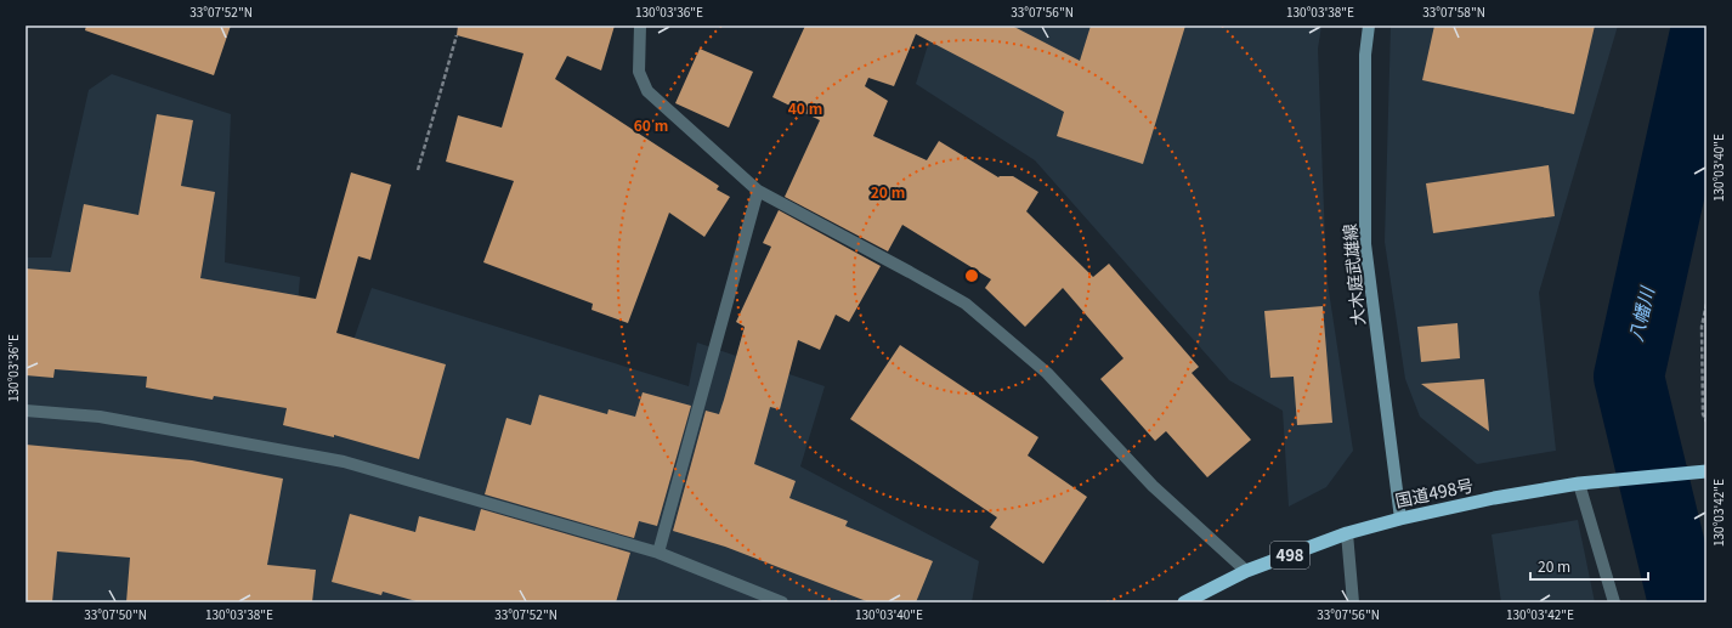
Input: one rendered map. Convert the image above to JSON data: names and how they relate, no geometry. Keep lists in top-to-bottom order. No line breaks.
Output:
{"streets":{"highway":["国道498号","498"],"main road":["大木庭武雄線"]},"crossings":[["大木庭武雄線","国道498号"]],"water":["八幡川"],"scale_bar":"20 m","coordinates":["33°07'52\"N","130°03'36\"E","33°07'56\"N","130°03'38\"E","33°07'58\"N","130°03'40\"E","130°03'42\"E","33°07'50\"N"],"rings":["40 m","60 m","20 m"]}
